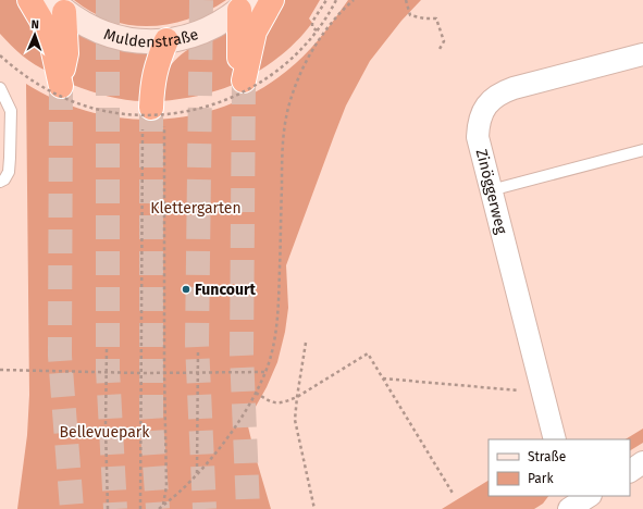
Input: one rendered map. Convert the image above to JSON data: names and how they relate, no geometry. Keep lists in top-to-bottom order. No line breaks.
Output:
{"streets":{"main road":["Muldenstraße"],"street":["Zinöggerweg"]},"parks":["Klettergarten","Bellevuepark"],"places":["Funcourt"],"legend":["Straße","Park"],"north":"top"}
